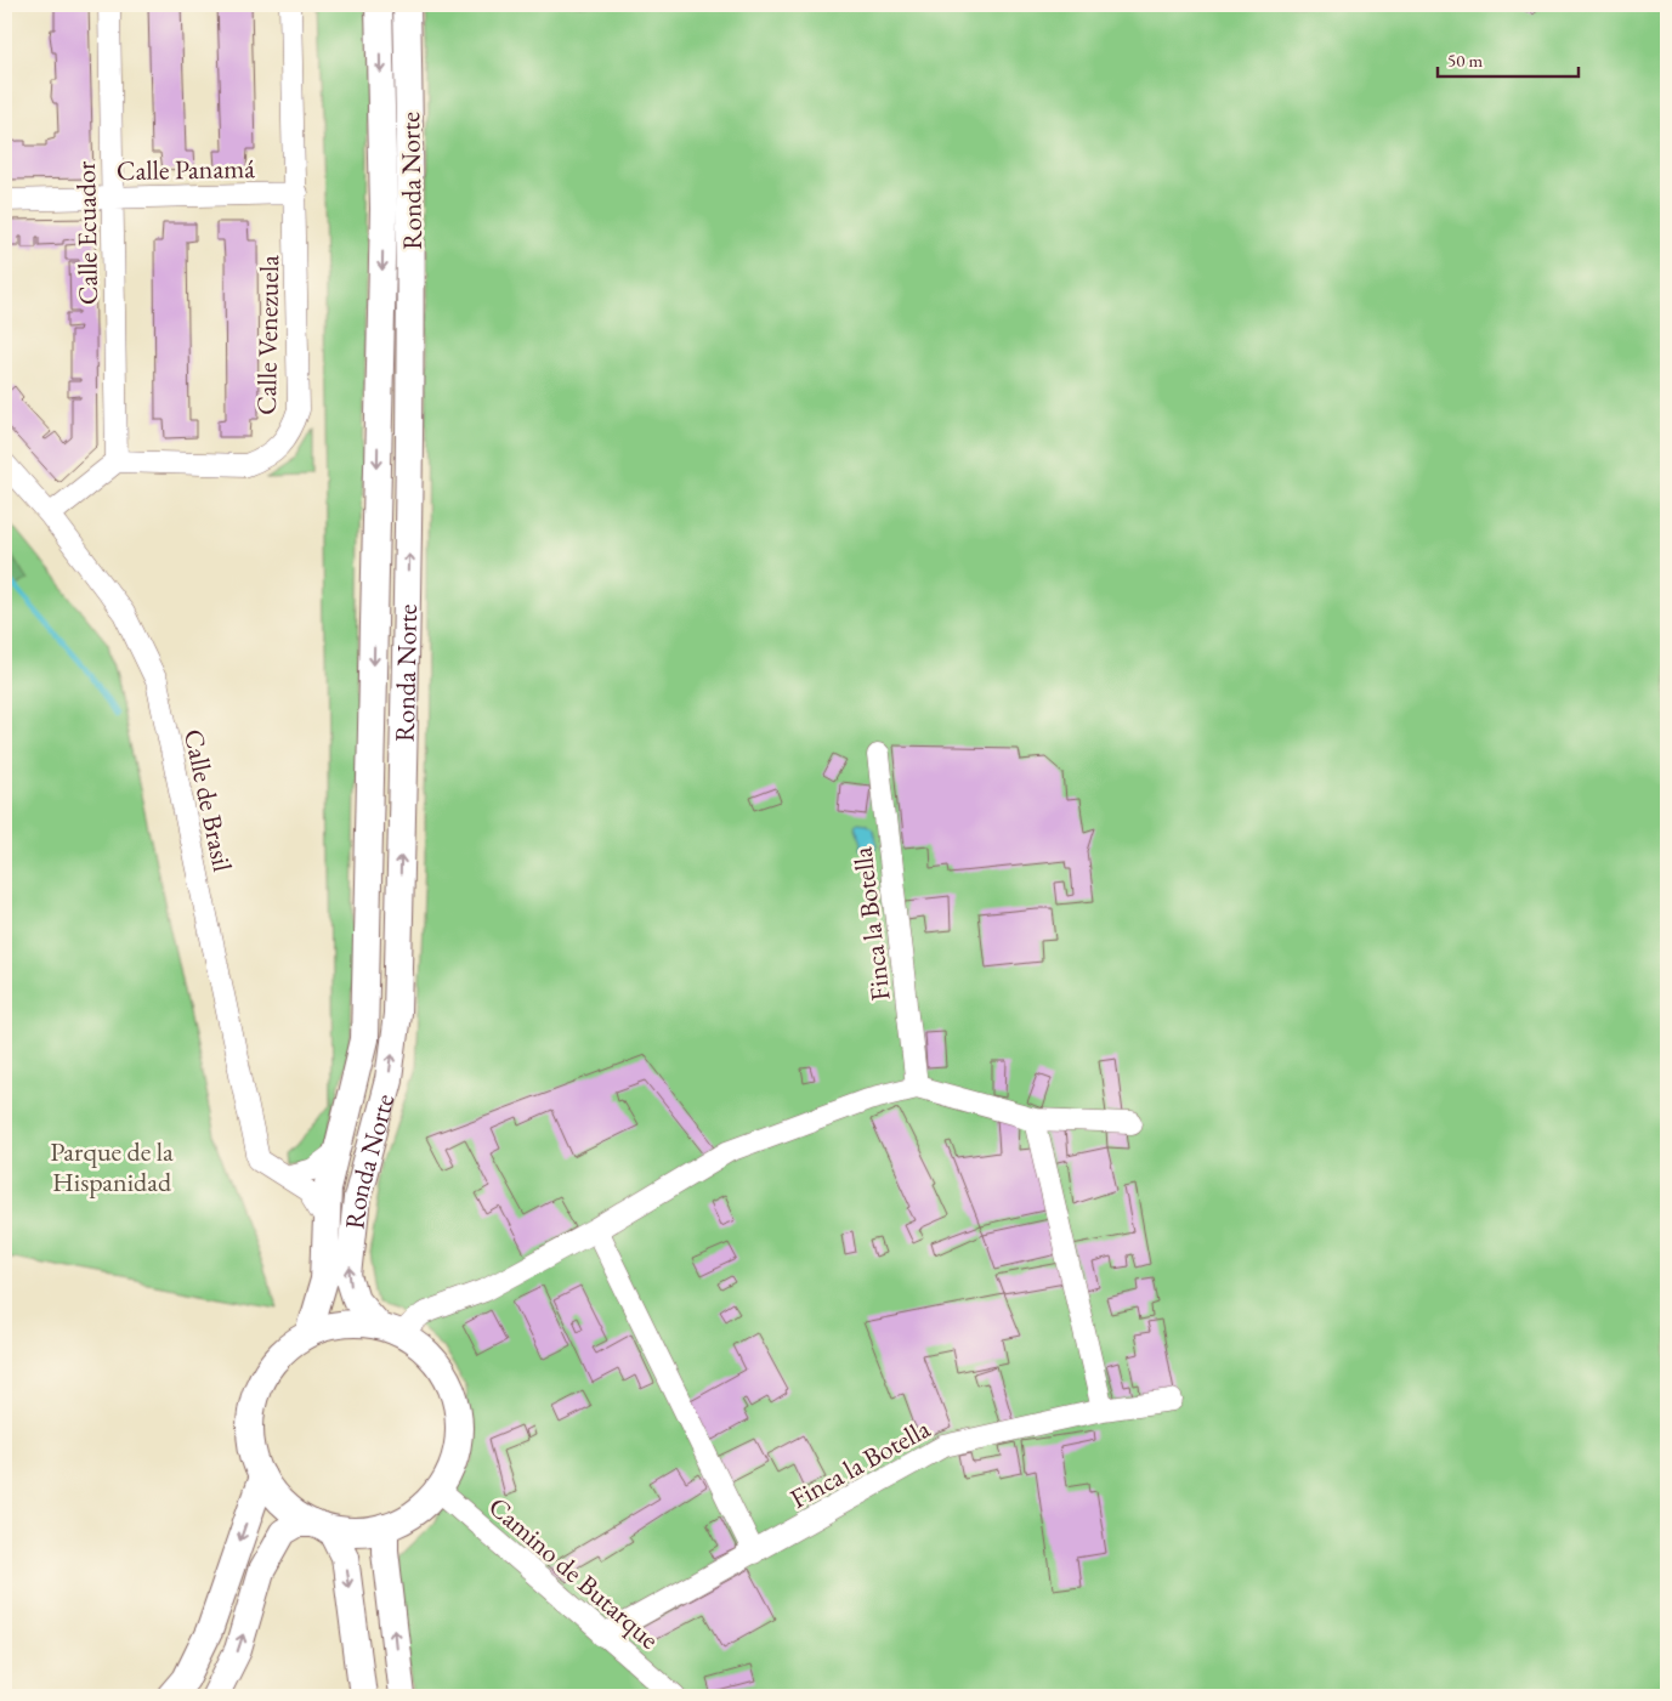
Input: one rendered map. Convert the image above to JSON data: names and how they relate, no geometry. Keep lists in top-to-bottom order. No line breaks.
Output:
{"streets":{"main road":["Ronda Norte"],"street":["Calle Panamá","Calle Ecuador","Calle Venezuela","Calle de Brasil","Finca la Botella","Camino de Butarque"]},"crossings":[["Calle Panamá","Calle Ecuador"],["Calle Panamá","Calle Venezuela"],["Ronda Norte","Calle de Brasil"],["Ronda Norte","Camino de Butarque"],["Calle Ecuador","Calle Venezuela"],["Finca la Botella","Camino de Butarque"]],"parks":["Parque de la Hispanidad"],"scale_bar":"50 m"}
